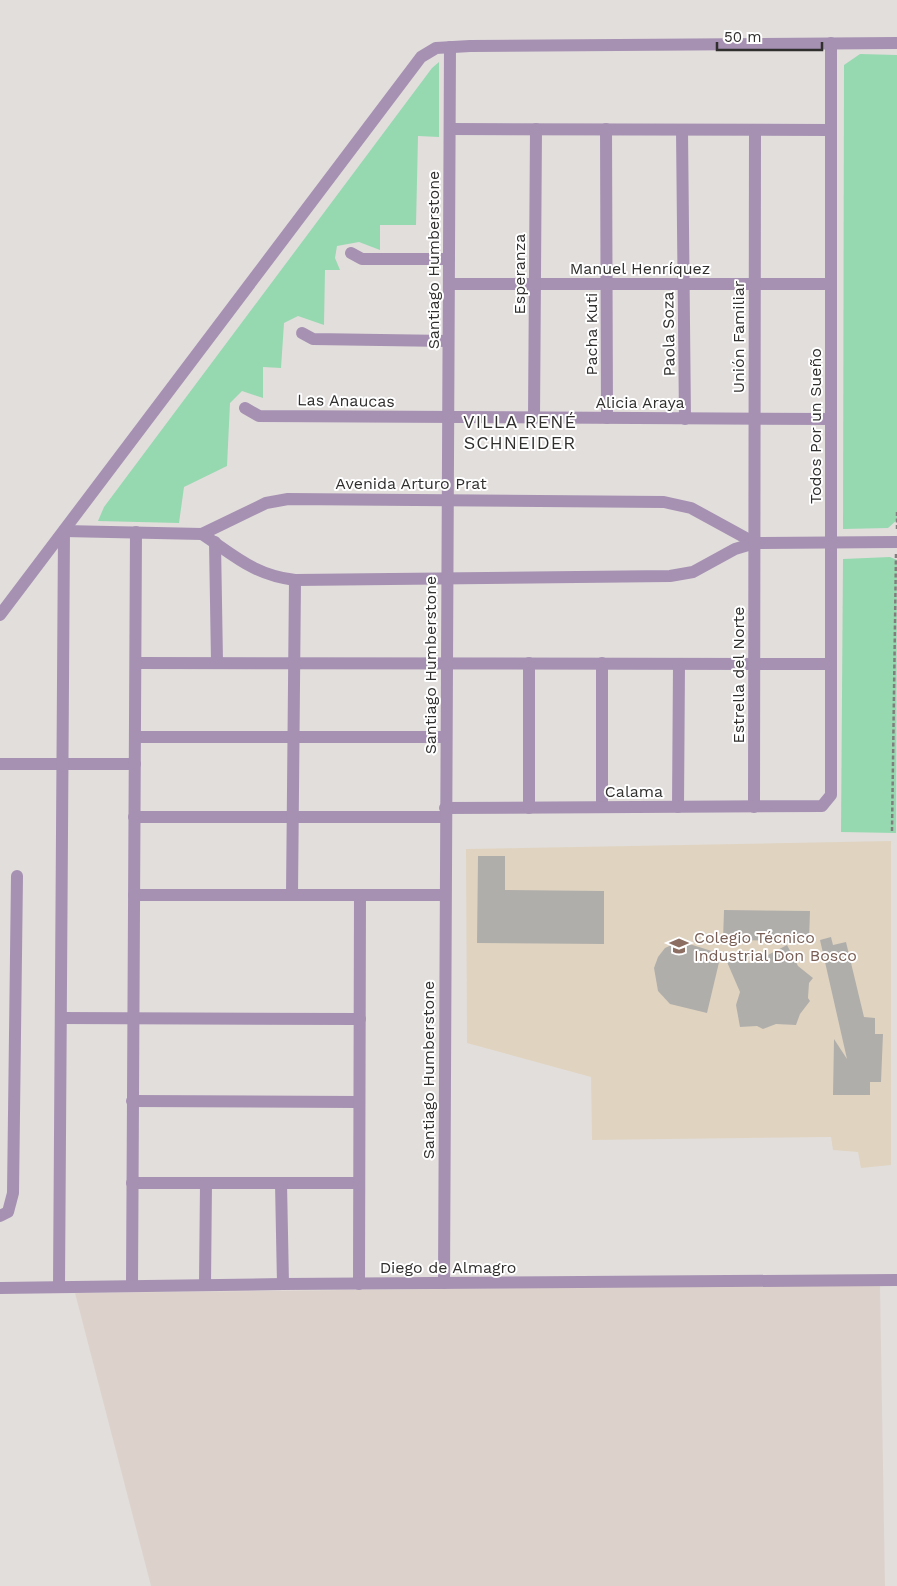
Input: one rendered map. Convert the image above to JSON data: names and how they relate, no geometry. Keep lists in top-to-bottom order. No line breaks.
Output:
{"streets":{"street":["Santiago Humberstone","Manuel Henríquez","Esperanza","Pacha Kuti","Paola Soza","Unión Familiar","Las Anaucas","Alicia Araya","Todos Por un Sueño","Avenida Arturo Prat","Estrella del Norte","Calama","Diego de Almagro"]},"crossings":[["Santiago Humberstone","Manuel Henríquez"],["Santiago Humberstone","Las Anaucas"],["Santiago Humberstone","Alicia Araya"],["Santiago Humberstone","Avenida Arturo Prat"],["Santiago Humberstone","Calama"],["Santiago Humberstone","Diego de Almagro"],["Manuel Henríquez","Esperanza"],["Manuel Henríquez","Pacha Kuti"],["Manuel Henríquez","Paola Soza"],["Manuel Henríquez","Unión Familiar"],["Manuel Henríquez","Todos Por un Sueño"],["Esperanza","Alicia Araya"],["Pacha Kuti","Alicia Araya"],["Paola Soza","Alicia Araya"],["Unión Familiar","Alicia Araya"],["Unión Familiar","Avenida Arturo Prat"],["Unión Familiar","Estrella del Norte"],["Las Anaucas","Alicia Araya"],["Alicia Araya","Todos Por un Sueño"],["Todos Por un Sueño","Calama"],["Avenida Arturo Prat","Estrella del Norte"],["Estrella del Norte","Calama"]],"districts":["VILLA RENÉ SCHNEIDER"],"places":{"school or university":["Colegio Técnico Industrial Don Bosco"]},"scale_bar":"50 m"}
